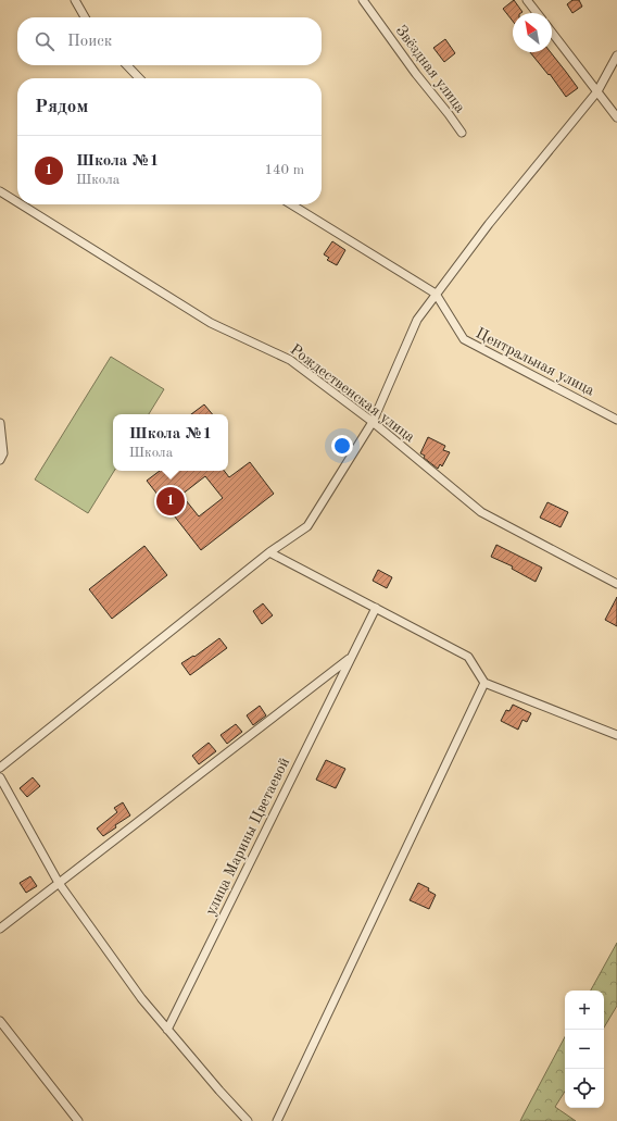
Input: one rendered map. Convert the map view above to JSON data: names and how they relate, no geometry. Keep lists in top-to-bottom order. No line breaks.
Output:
{"streets":{"street":["Звёздная улица","Центральная улица","Рождественская улица","улица Марины Цветаевой"]},"north":"top left","page":{"search":"Поиск","heading":"Рядом","list":[{"mark":"1","name":"Школа №1","note":"Школа","value":"140 m"}],"popup":["Школа №1","Школа"],"pins":"1","map_buttons":["+","−"]}}
